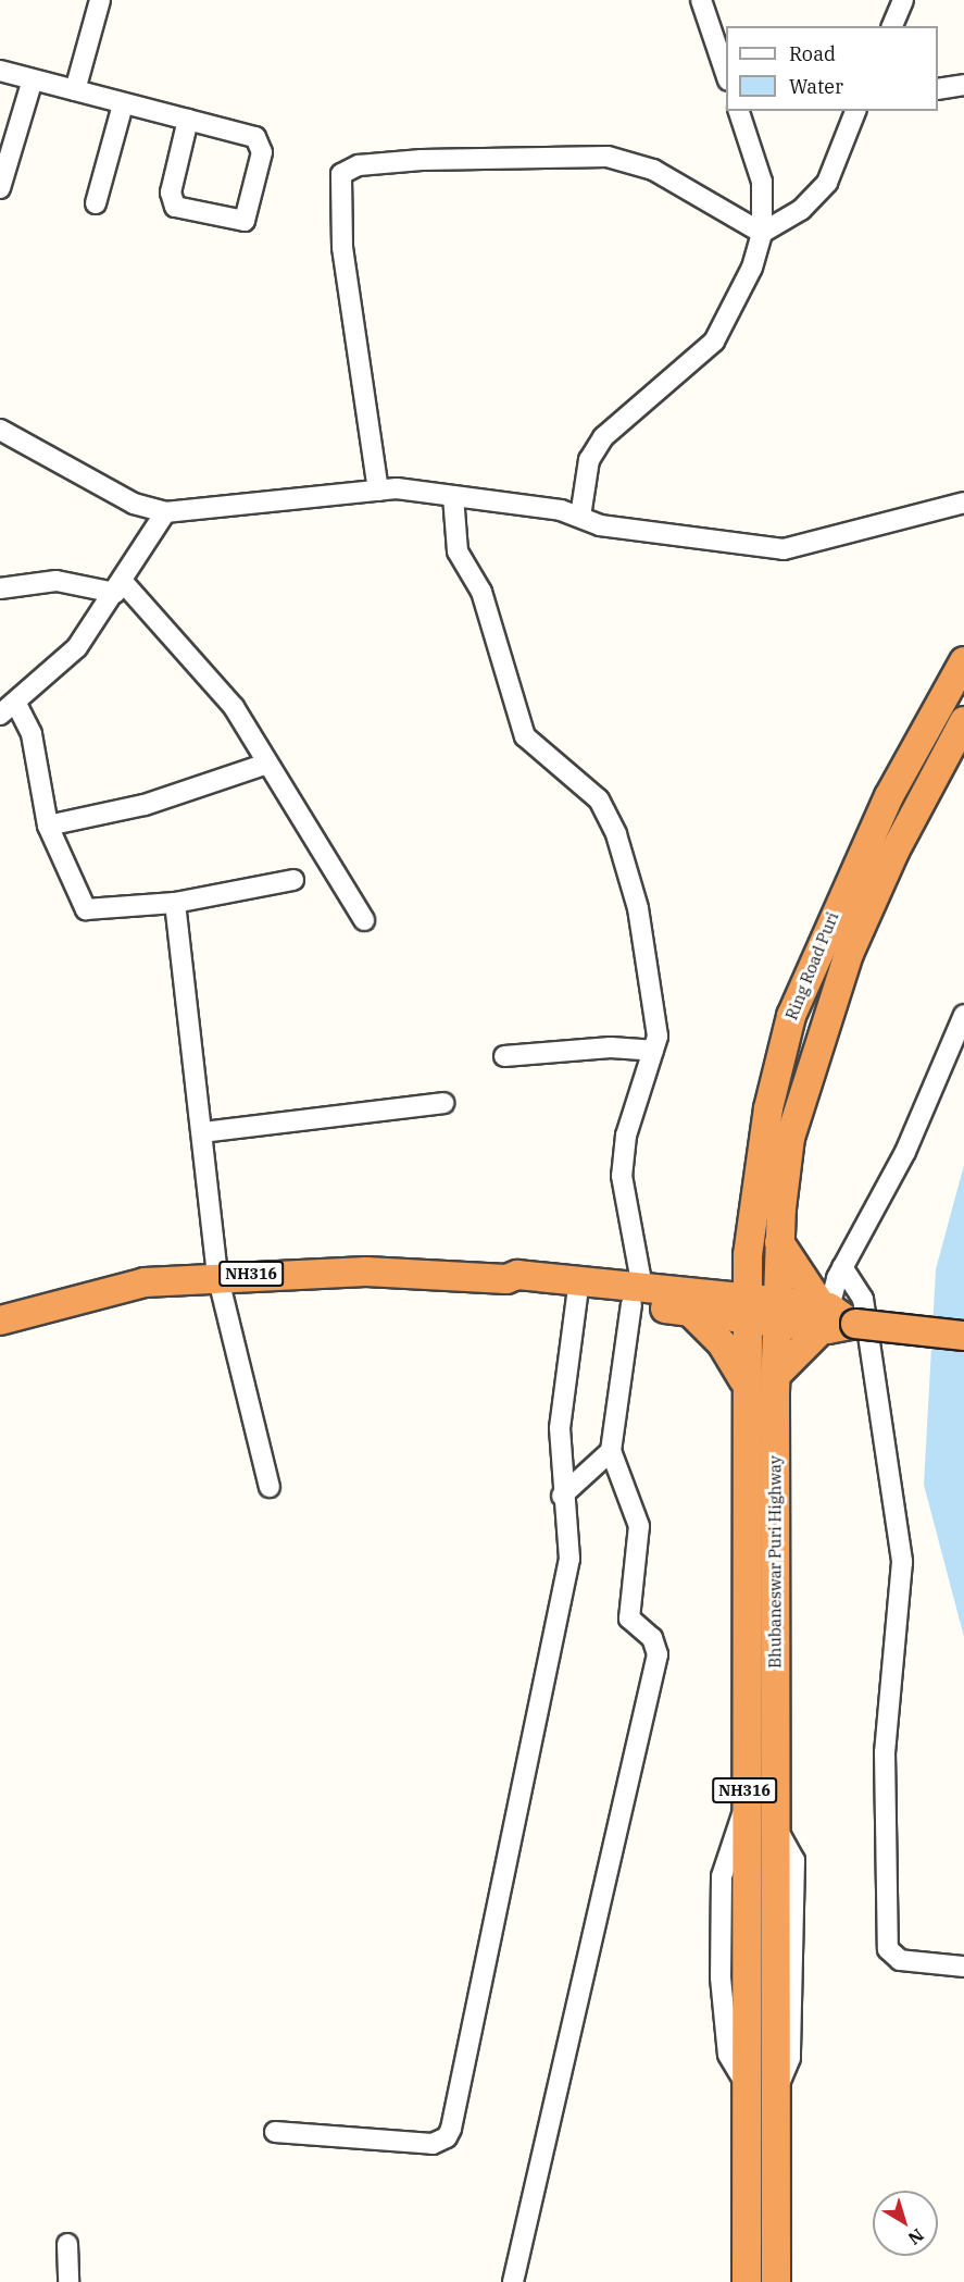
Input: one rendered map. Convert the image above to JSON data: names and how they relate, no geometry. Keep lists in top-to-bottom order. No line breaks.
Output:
{"streets":{"highway":["Ring Road Puri","NH316","Bhubaneswar Puri Highway"]},"crossings":[["Ring Road Puri","NH316"],["Ring Road Puri","Bhubaneswar Puri Highway"],["NH316","Bhubaneswar Puri Highway"]],"legend":["Road","Water"],"north":"bottom right"}
